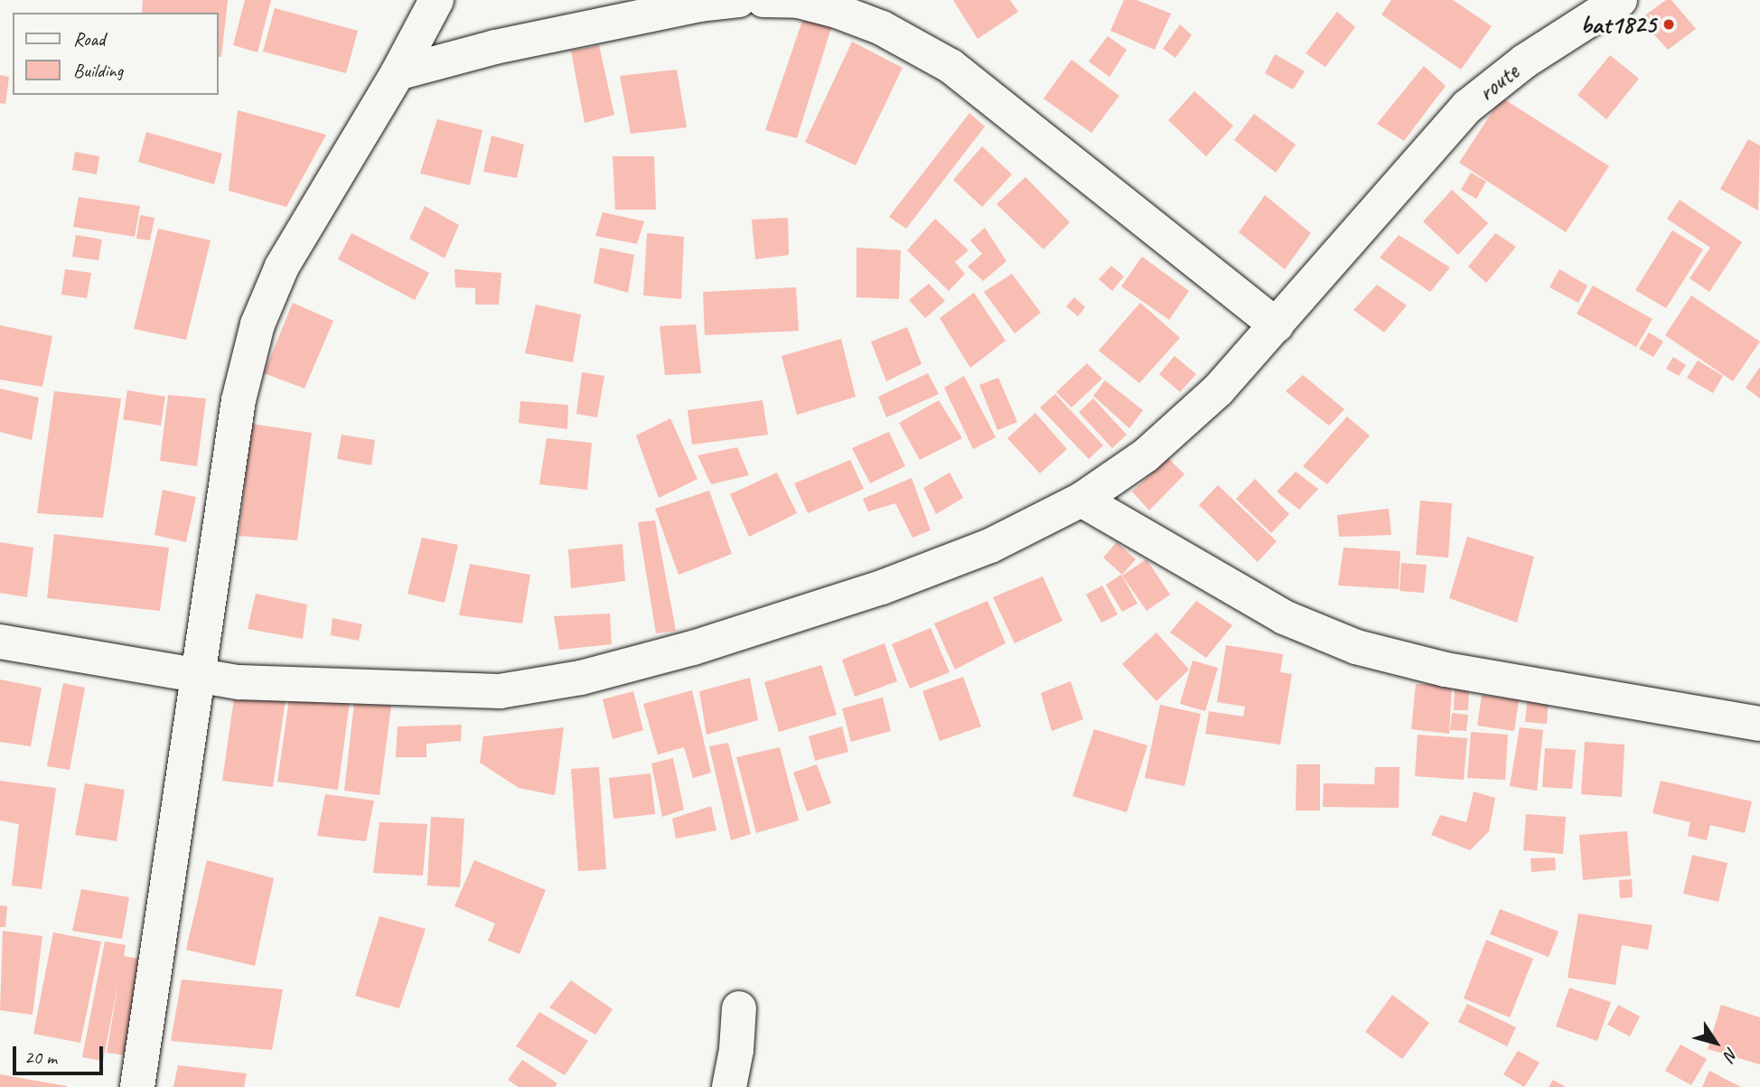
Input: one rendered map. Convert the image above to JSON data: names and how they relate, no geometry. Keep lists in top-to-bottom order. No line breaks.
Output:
{"streets":{"street":["route"]},"places":["bat1825"],"legend":["Road","Building"],"scale_bar":"20 m","north":"bottom right"}
